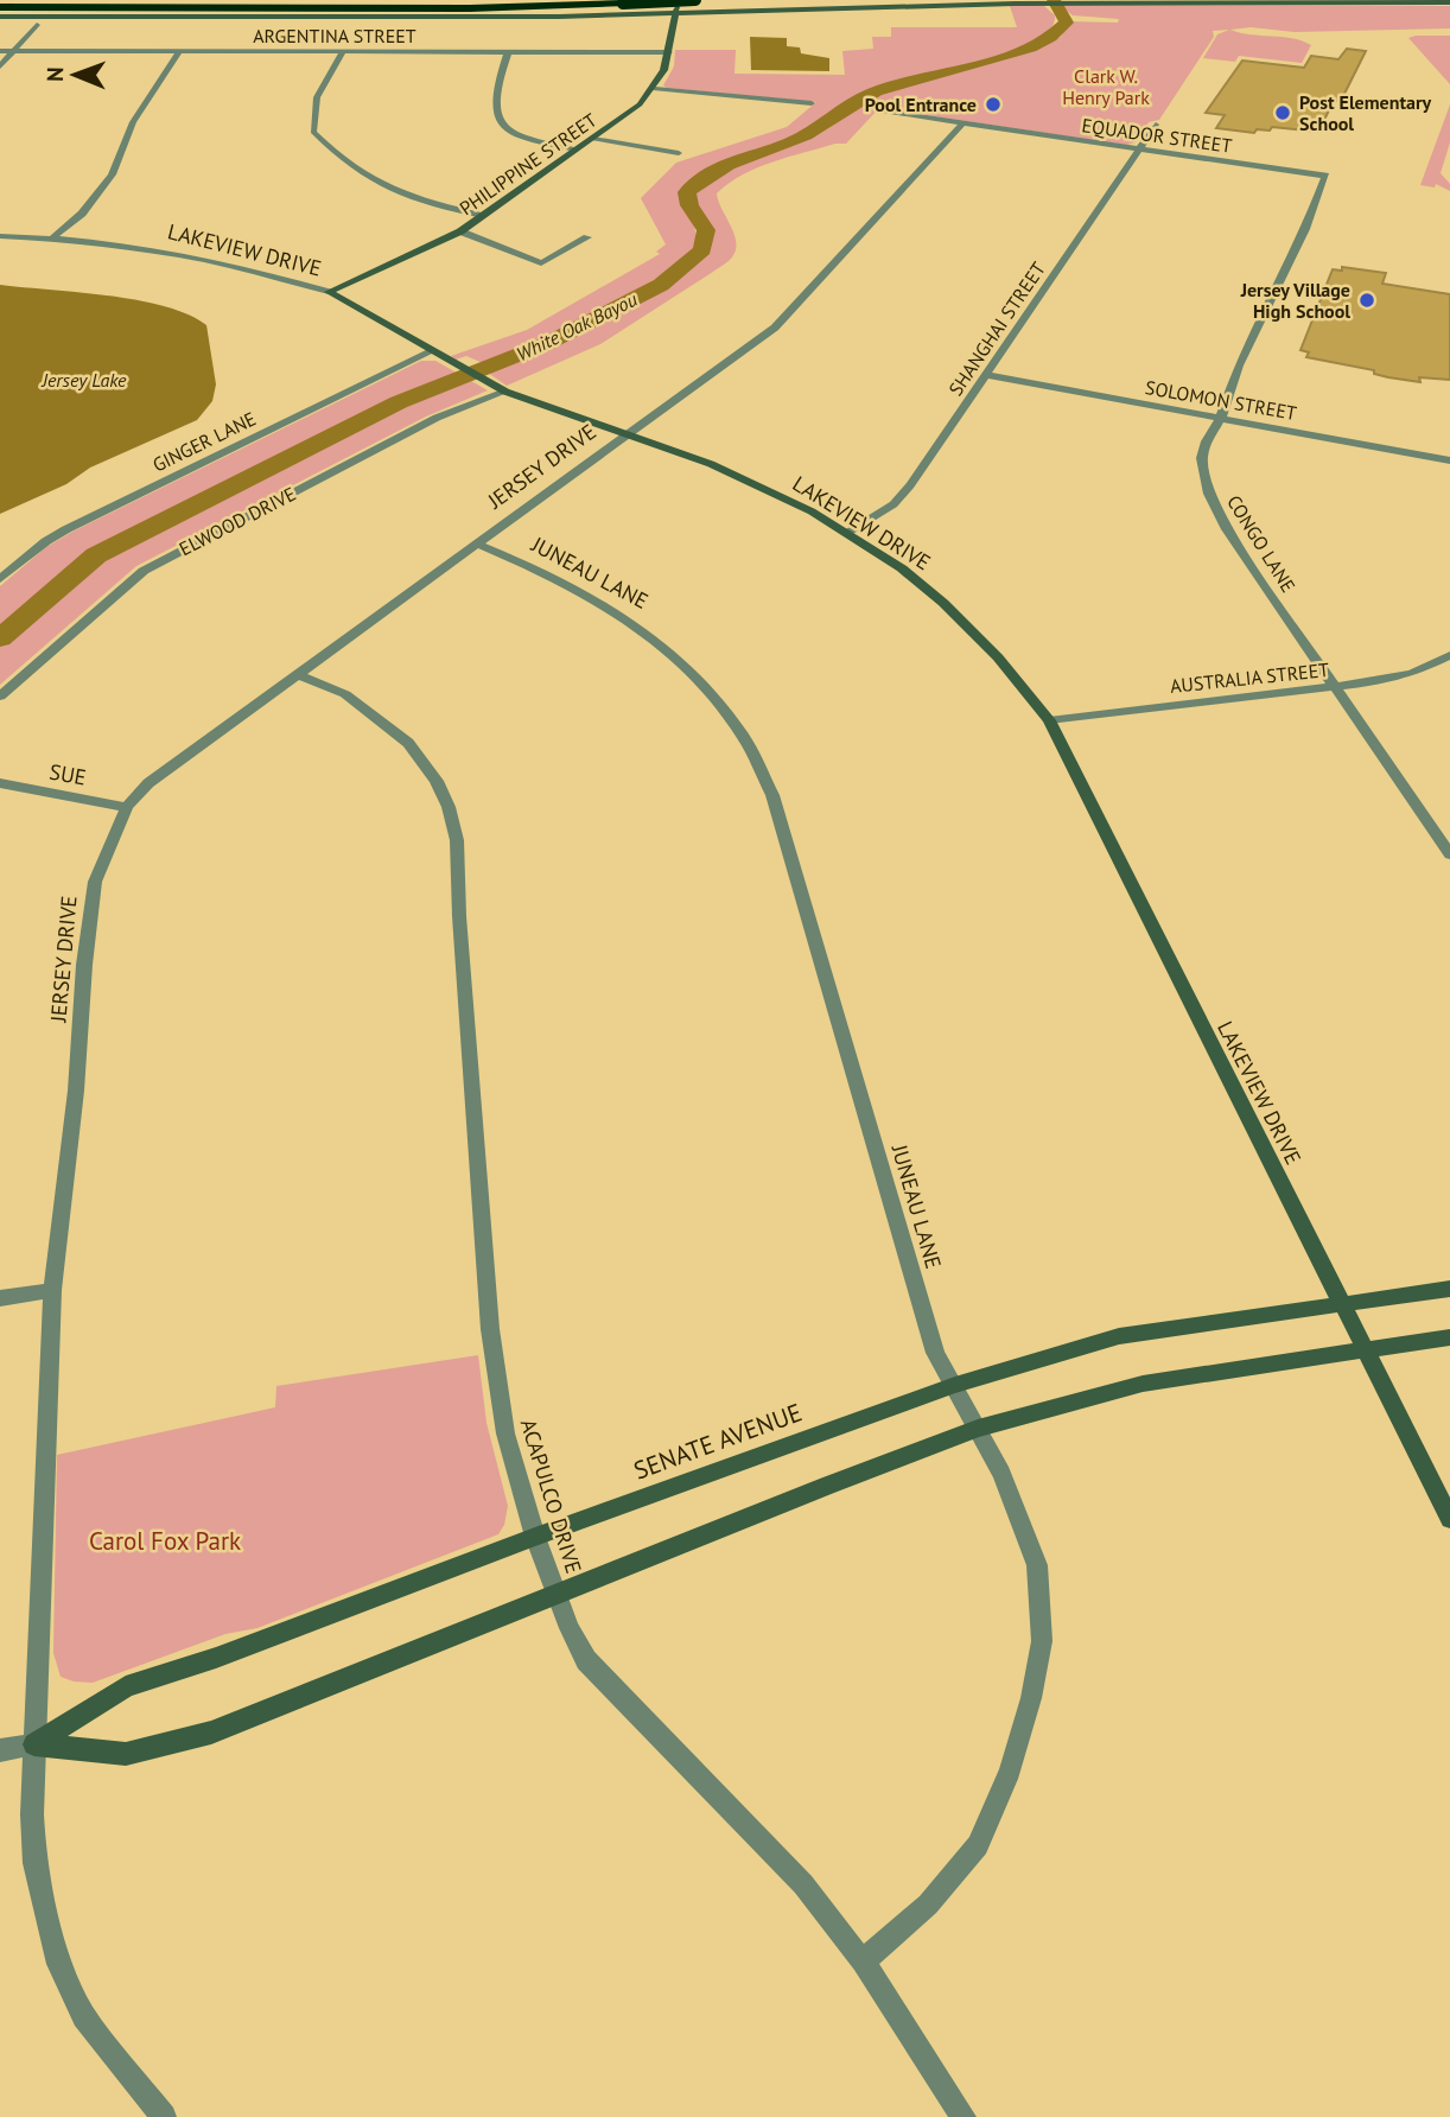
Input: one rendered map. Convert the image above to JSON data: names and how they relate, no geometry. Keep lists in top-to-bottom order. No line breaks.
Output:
{"streets":{"street":["ARGENTINA STREET","EQUADOR STREET","PHILIPPINE STREET","LAKEVIEW DRIVE","SHANGHAI STREET","SOLOMON STREET","GINGER LANE","JERSEY DRIVE","ELWOOD DRIVE","CONGO LANE","JUNEAU LANE","AUSTRALIA STREET","SUE","SENATE AVENUE","ACAPULCO DRIVE"]},"crossings":[["ARGENTINA STREET","PHILIPPINE STREET"],["EQUADOR STREET","SHANGHAI STREET"],["EQUADOR STREET","JERSEY DRIVE"],["EQUADOR STREET","CONGO LANE"],["PHILIPPINE STREET","LAKEVIEW DRIVE"],["LAKEVIEW DRIVE","SHANGHAI STREET"],["LAKEVIEW DRIVE","GINGER LANE"],["LAKEVIEW DRIVE","JERSEY DRIVE"],["LAKEVIEW DRIVE","ELWOOD DRIVE"],["LAKEVIEW DRIVE","AUSTRALIA STREET"],["LAKEVIEW DRIVE","SENATE AVENUE"],["SHANGHAI STREET","SOLOMON STREET"],["SOLOMON STREET","CONGO LANE"],["JERSEY DRIVE","JUNEAU LANE"],["JERSEY DRIVE","SUE"],["JERSEY DRIVE","SENATE AVENUE"],["JERSEY DRIVE","ACAPULCO DRIVE"],["CONGO LANE","AUSTRALIA STREET"],["JUNEAU LANE","SENATE AVENUE"],["JUNEAU LANE","ACAPULCO DRIVE"],["SENATE AVENUE","ACAPULCO DRIVE"]],"water":["White Oak Bayou","Jersey Lake"],"parks":["Clark W. Henry Park","Carol Fox Park"],"places":["Pool Entrance","Post Elementary School","Jersey Village High School"],"north":"left"}
